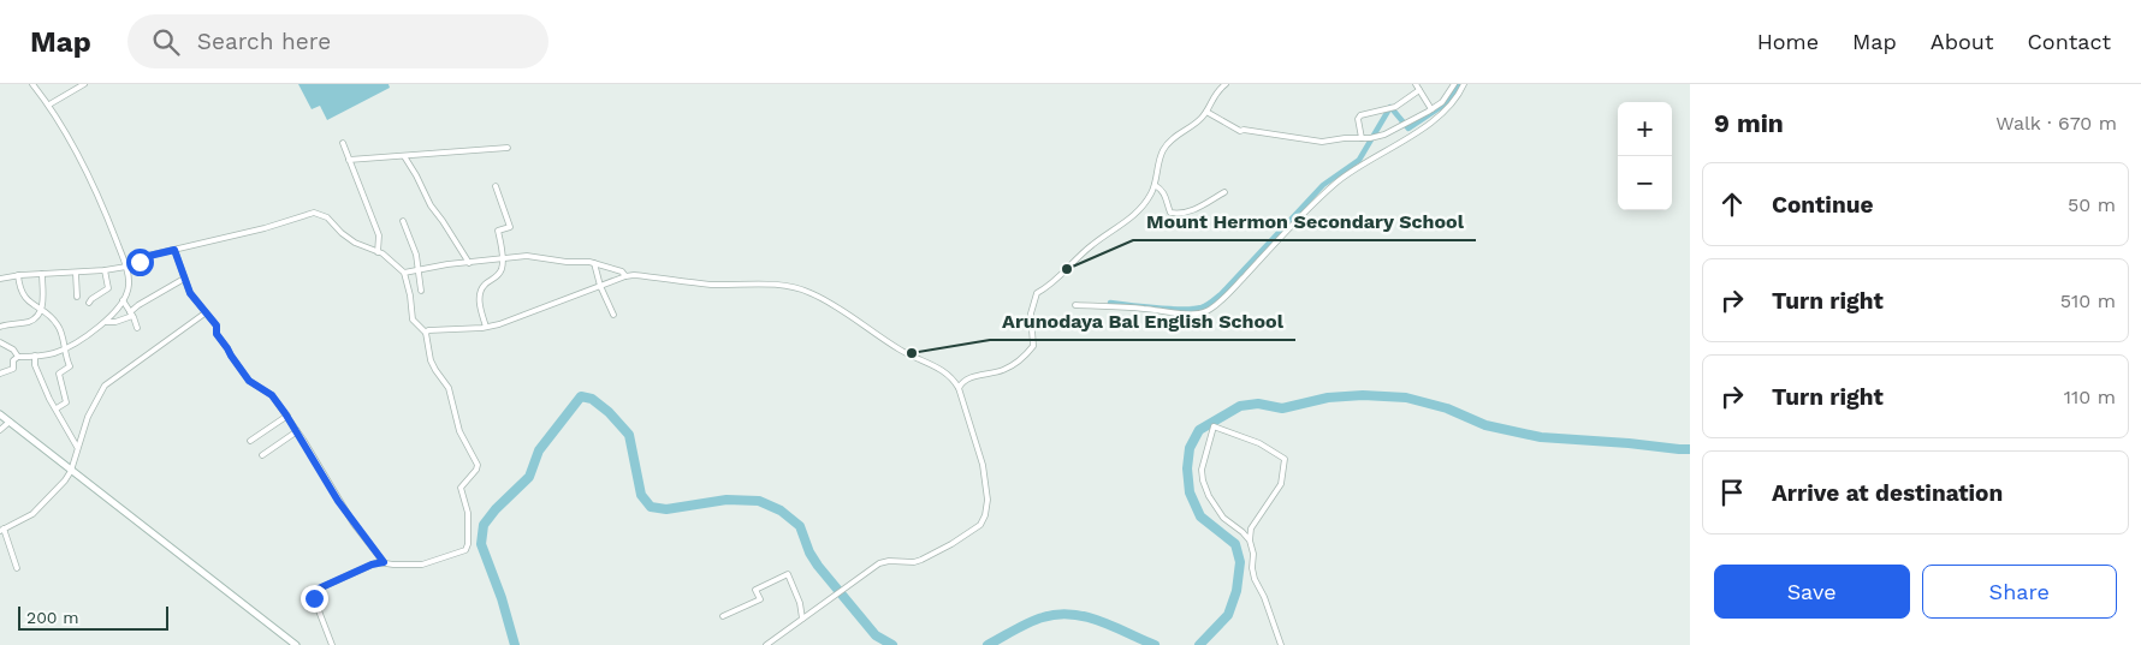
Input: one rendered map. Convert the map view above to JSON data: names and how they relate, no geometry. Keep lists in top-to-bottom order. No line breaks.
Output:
{"places":["Mount Hermon Secondary School","Arunodaya Bal English School"],"scale_bar":"200 m","page":{"header":"Map","search":"Search here","nav":["Home","Map","About","Contact"],"heading":["9 min","Walk · 670 m"],"map_buttons":["+","−"],"list":[["Continue","50 m"],["Turn right","510 m"],["Turn right","110 m"],"Arrive at destination"],"buttons":["Save","Share"],"scale":"200 m"}}
